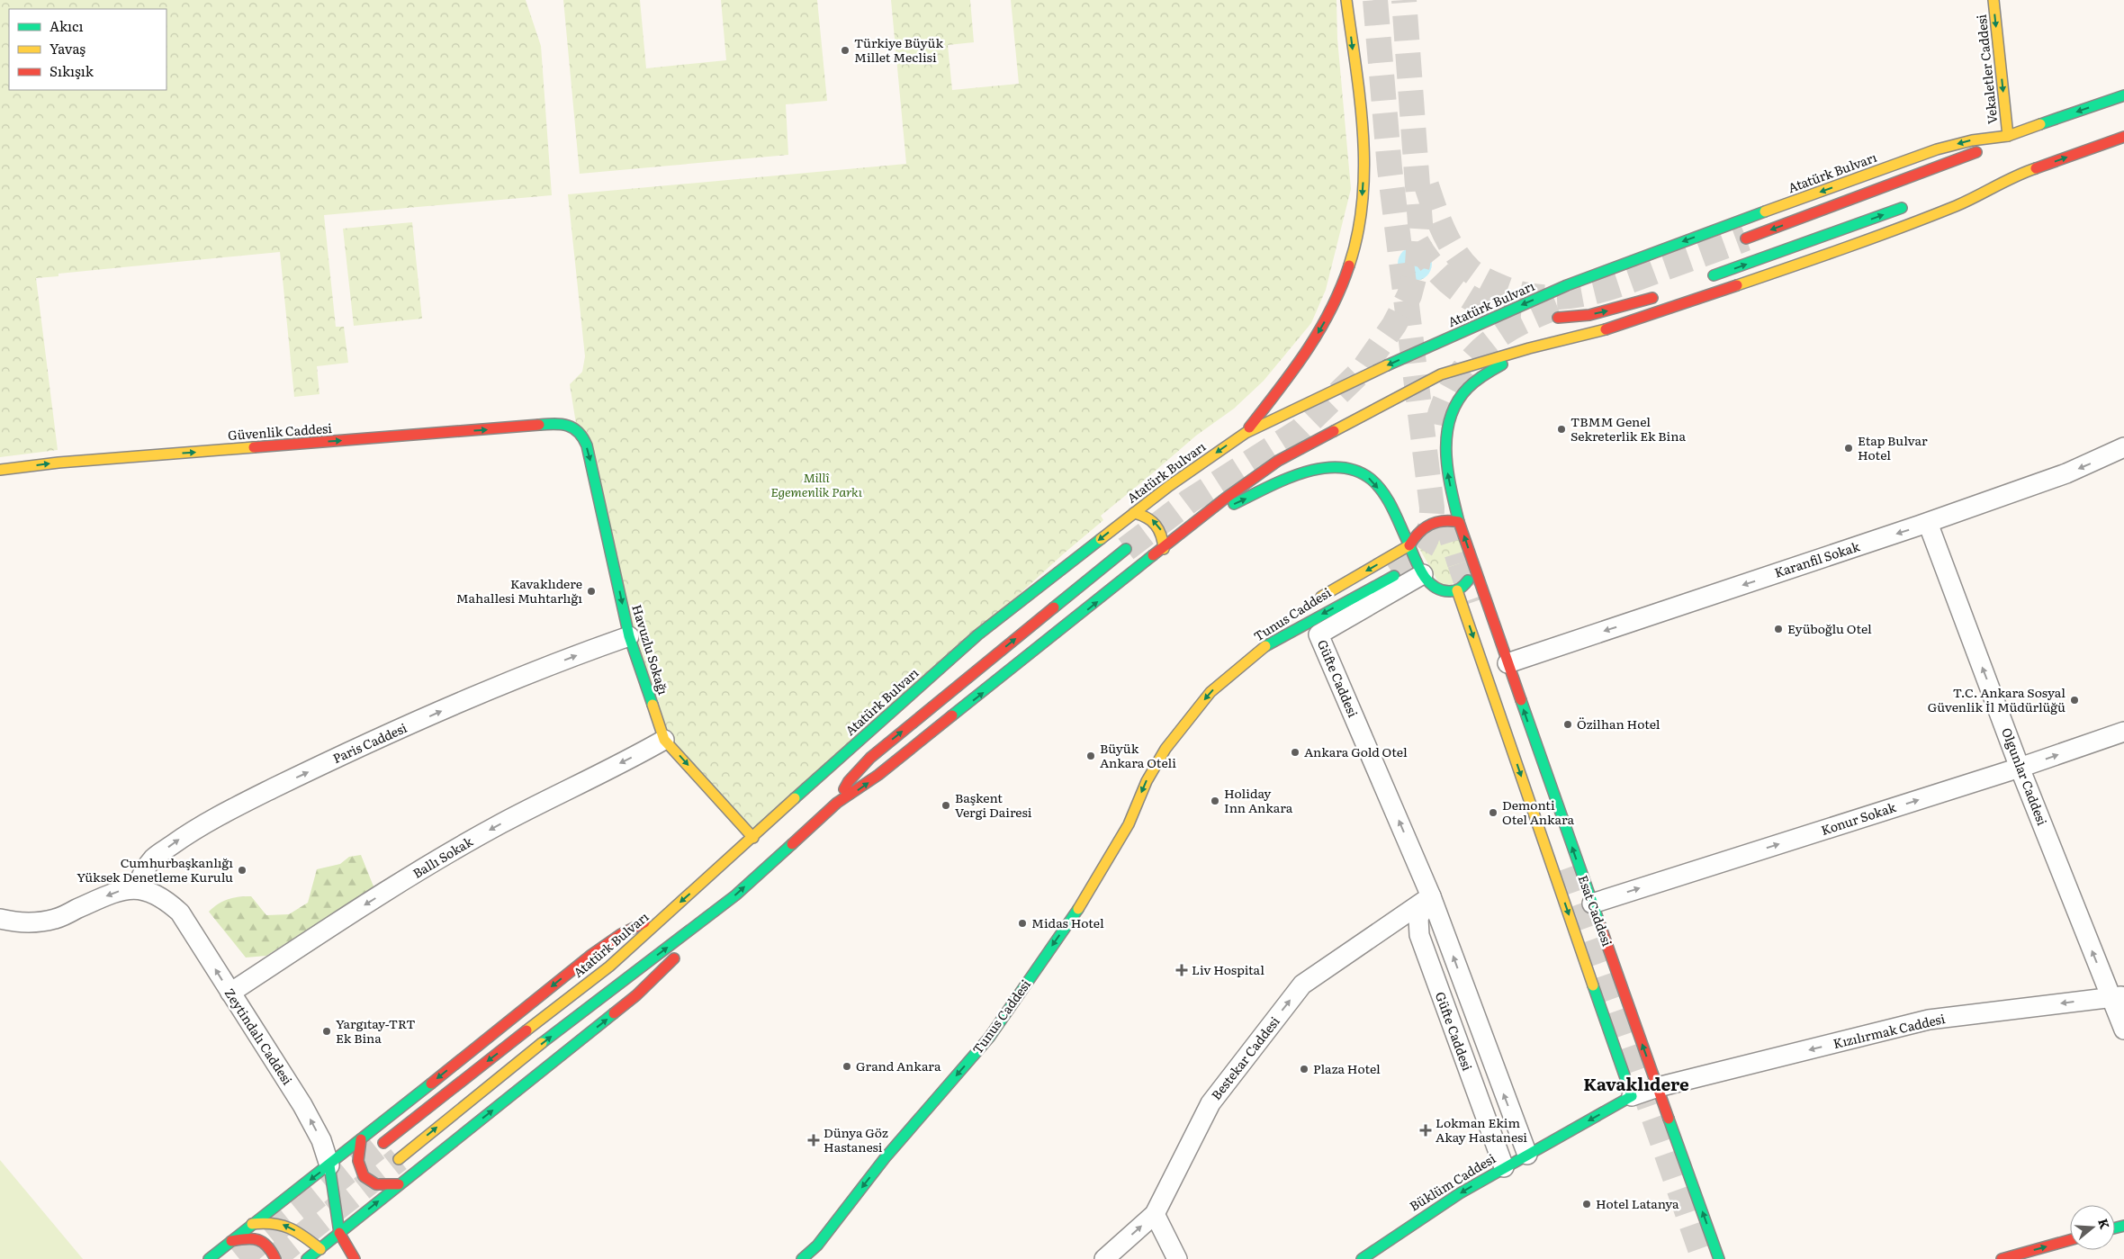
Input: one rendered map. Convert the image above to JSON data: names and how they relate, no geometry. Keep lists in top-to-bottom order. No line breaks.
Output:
{"streets":{"main road":["Vekaletler Caddesi","Atatürk Bulvarı","Güvenlik Caddesi","Tunus Caddesi","Havuzlu Sokağı","Esat Caddesi","Büklüm Caddesi"],"street":["Karanfil Sokak","Güfte Caddesi","Paris Caddesi","Olgunlar Caddesi","Konur Sokak","Ballı Sokak","Kızılırmak Caddesi","Zeytindalı Caddesi","Bestekar Caddesi"]},"crossings":[["Vekaletler Caddesi","Atatürk Bulvarı"],["Atatürk Bulvarı","Havuzlu Sokağı"],["Güvenlik Caddesi","Havuzlu Sokağı"],["Karanfil Sokak","Olgunlar Caddesi"],["Karanfil Sokak","Esat Caddesi"],["Tunus Caddesi","Güfte Caddesi"],["Tunus Caddesi","Esat Caddesi"],["Havuzlu Sokağı","Paris Caddesi"],["Havuzlu Sokağı","Ballı Sokak"],["Güfte Caddesi","Esat Caddesi"],["Güfte Caddesi","Bestekar Caddesi"],["Güfte Caddesi","Büklüm Caddesi"],["Paris Caddesi","Zeytindalı Caddesi"],["Olgunlar Caddesi","Konur Sokak"],["Olgunlar Caddesi","Kızılırmak Caddesi"],["Konur Sokak","Esat Caddesi"],["Ballı Sokak","Zeytindalı Caddesi"],["Esat Caddesi","Kızılırmak Caddesi"],["Esat Caddesi","Büklüm Caddesi"],["Kızılırmak Caddesi","Büklüm Caddesi"]],"one_way":["Vekaletler Caddesi","Güvenlik Caddesi","Karanfil Sokak","Tunus Caddesi","Havuzlu Sokağı","Paris Caddesi","Olgunlar Caddesi","Konur Sokak","Ballı Sokak","Kızılırmak Caddesi","Zeytindalı Caddesi","Bestekar Caddesi","Büklüm Caddesi"],"districts":["Kavaklıdere"],"parks":["Millî Egemenlik Parkı"],"places":{"other":["Türkiye Büyük Millet Meclisi","TBMM Genel Sekreterlik Ek Bina","Etap Bulvar Hotel","Kavaklıdere Mahallesi Muhtarlığı","Eyüboğlu Otel","T.C. Ankara Sosyal Güvenlik İl Müdürlüğü","Özilhan Hotel","Ankara Gold Otel","Büyük Ankara Oteli","Holiday Inn Ankara","Başkent Vergi Dairesi","Demonti Otel Ankara","Cumhurbaşkanlığı Yüksek Denetleme Kurulu","Midas Hotel","Yargıtay-TRT Ek Bina","Grand Ankara","Plaza Hotel","Hotel Latanya"],"health":["Liv Hospital","Lokman Ekim Akay Hastanesi","Dünya Göz Hastanesi"]},"legend":["Akıcı","Yavaş","Sıkışık"],"north":"right"}
